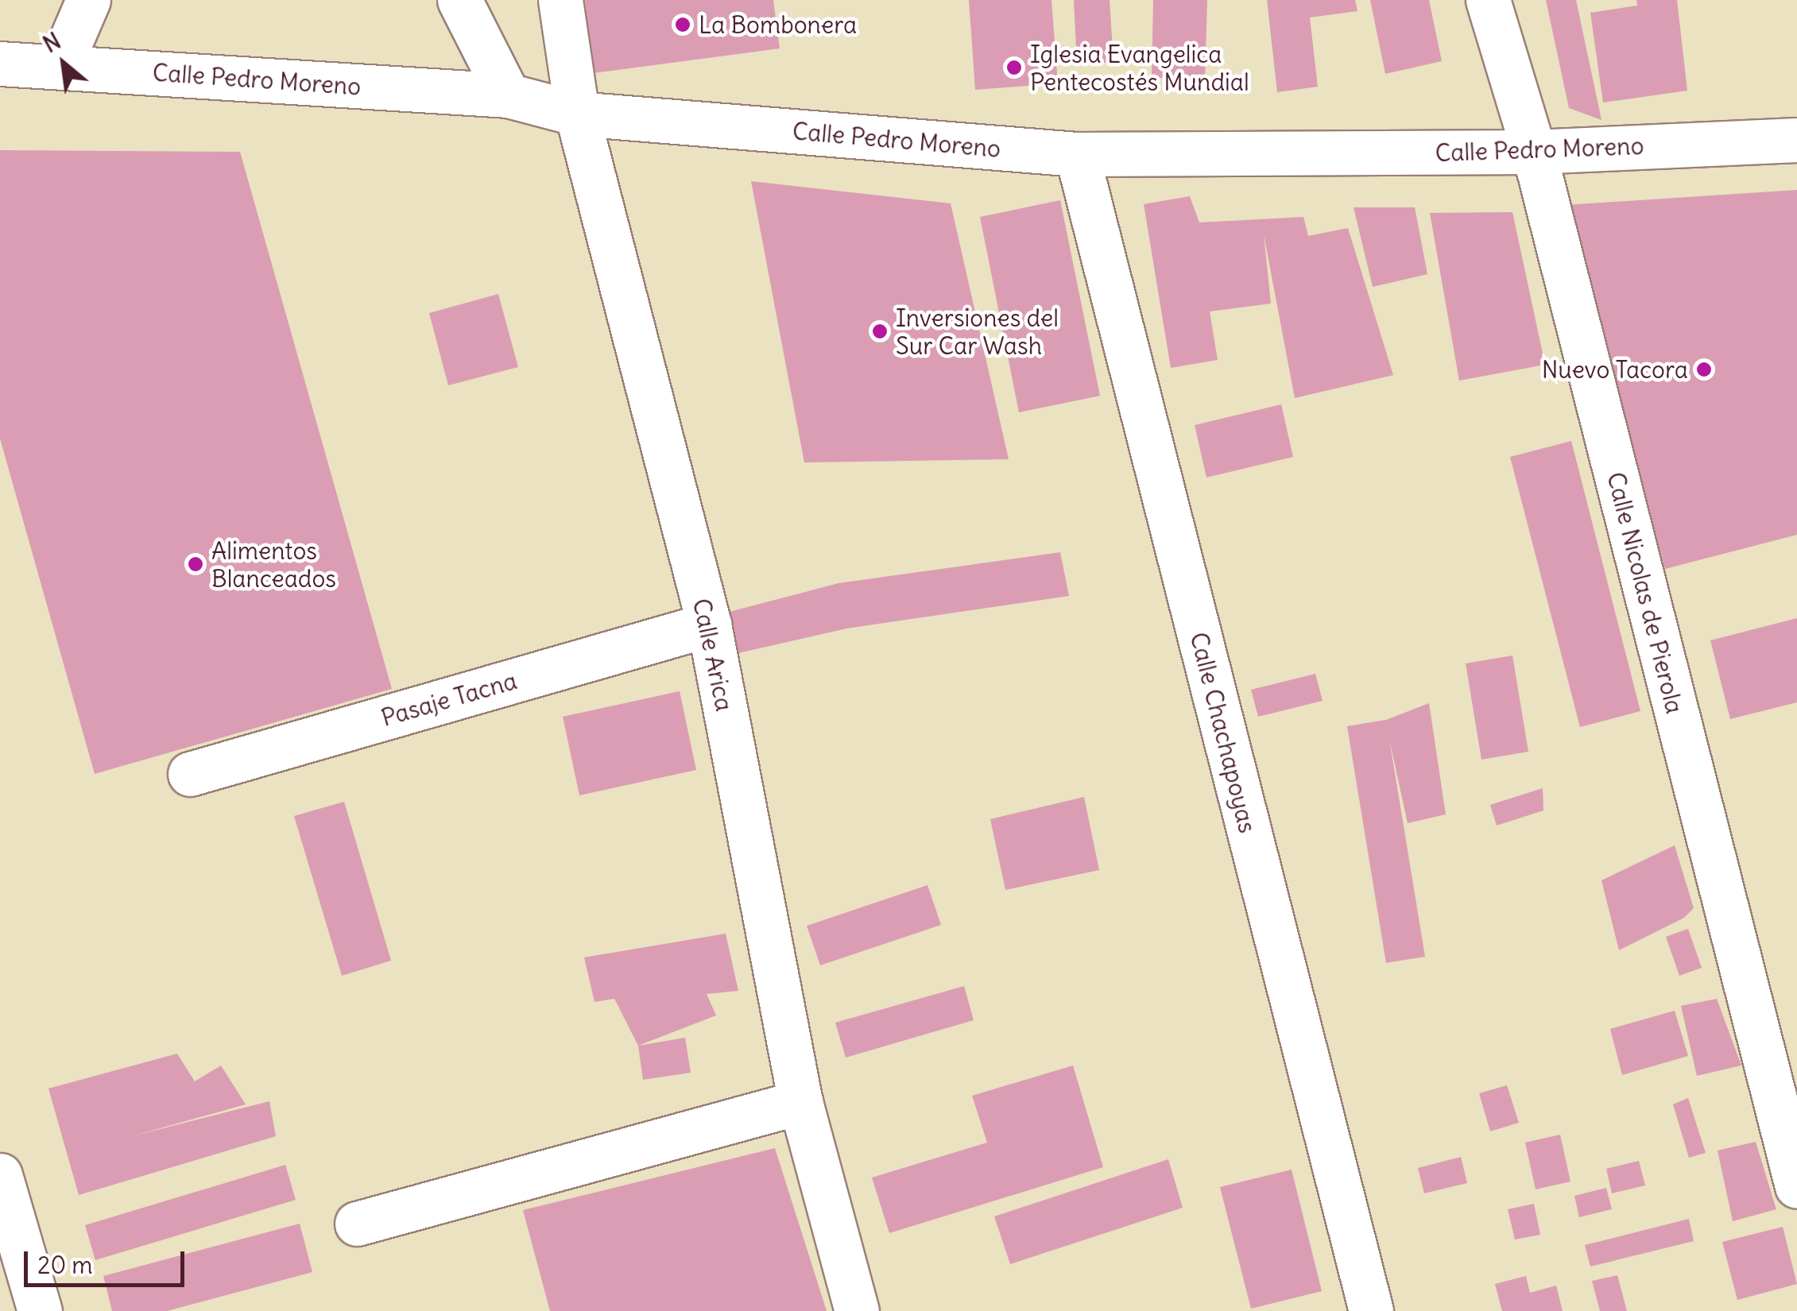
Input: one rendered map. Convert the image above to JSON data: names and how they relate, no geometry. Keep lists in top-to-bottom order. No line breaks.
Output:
{"streets":{"street":["Calle Pedro Moreno","Calle Nicolas de Pierola","Calle Arica","Pasaje Tacna","Calle Chachapoyas"]},"crossings":[["Calle Pedro Moreno","Calle Nicolas de Pierola"],["Calle Pedro Moreno","Calle Arica"],["Calle Pedro Moreno","Calle Chachapoyas"],["Calle Arica","Pasaje Tacna"]],"places":["La Bombonera","Iglesia Evangelica Pentecostés Mundial","Inversiones del Sur Car Wash","Nuevo Tacora","Alimentos Blanceados"],"scale_bar":"20 m","north":"top left"}
